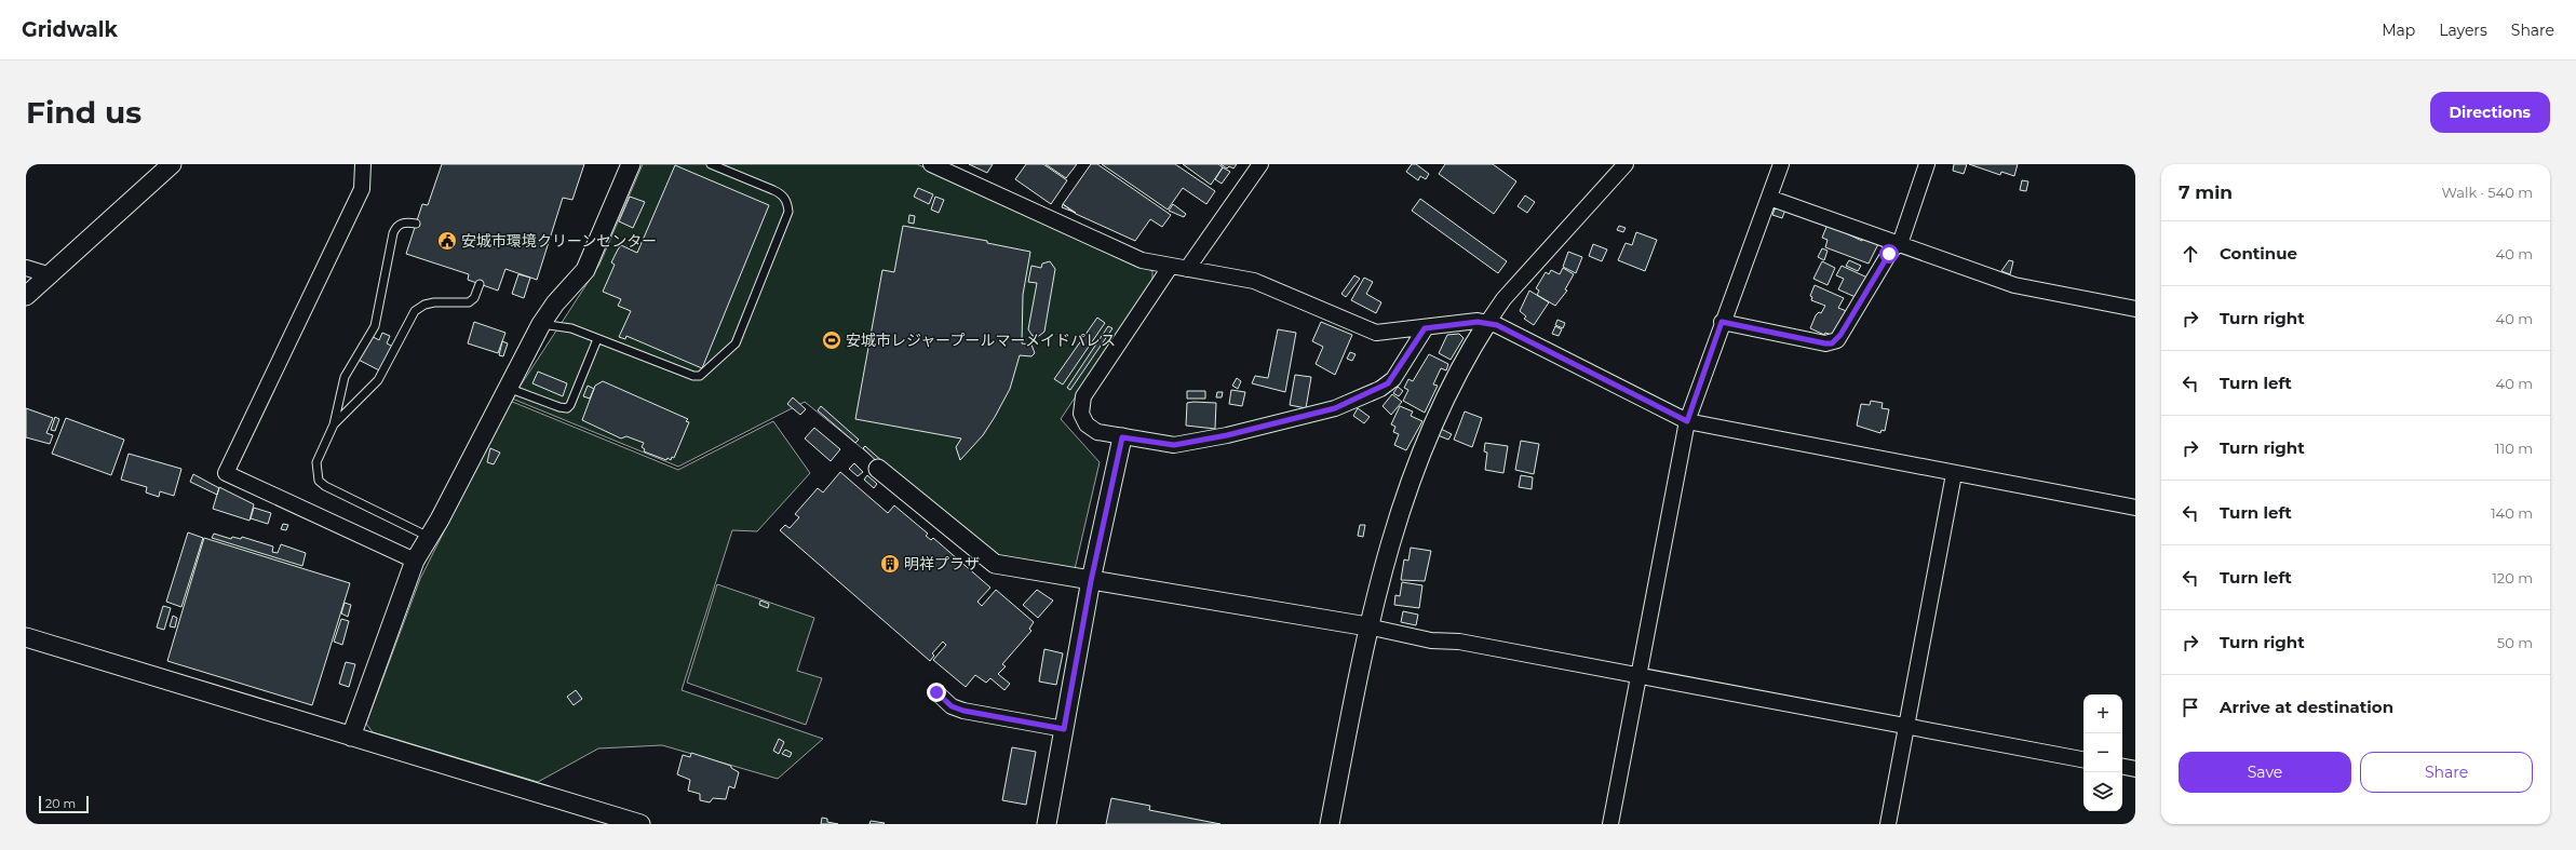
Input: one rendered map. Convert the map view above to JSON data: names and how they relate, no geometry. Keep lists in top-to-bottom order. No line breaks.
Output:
{"places":{"public building":["安城市環境クリーンセンター"],"sports":["安城市レジャープールマーメイドパレス"],"building":["明祥プラザ"]},"scale_bar":"20 m","page":{"header":"Gridwalk","nav":["Map","Layers","Share"],"buttons":["Directions",["Save","Share"]],"title":"Find us","heading":["7 min","Walk · 540 m"],"list":[["Continue","40 m"],["Turn right","40 m"],["Turn left","40 m"],["Turn right","110 m"],["Turn left","140 m"],["Turn left","120 m"],["Turn right","50 m"],"Arrive at destination"],"map_buttons":["+","−"],"scale":"20 m"}}
